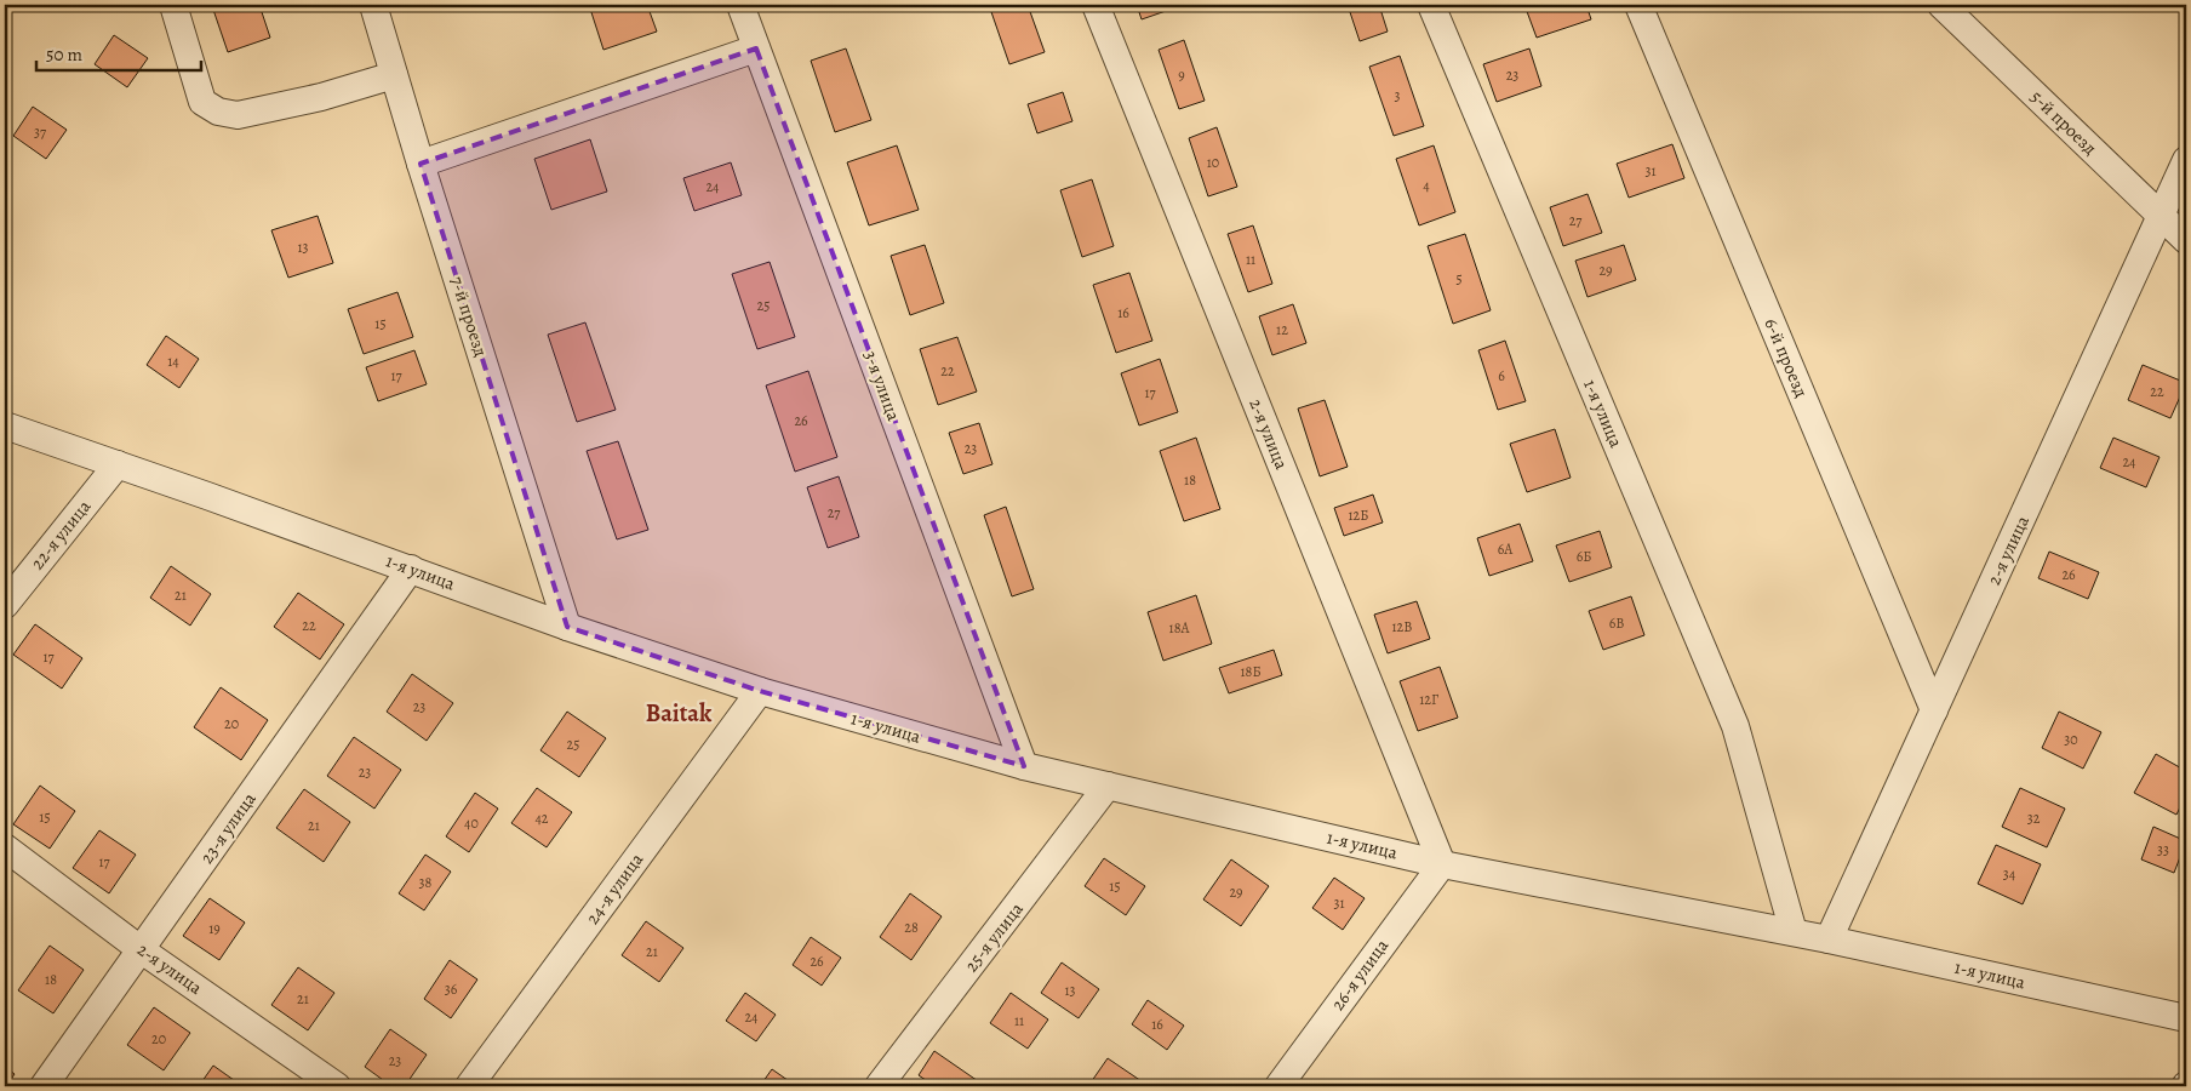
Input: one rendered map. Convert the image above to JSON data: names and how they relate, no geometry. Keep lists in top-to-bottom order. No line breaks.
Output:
{"streets":{"street":["5-й проезд","7-й проезд","6-й проезд","3-я улица","1-я улица","2-я улица","22-я улица","23-я улица","24-я улица","25-я улица","26-я улица"]},"crossings":[["5-й проезд","2-я улица"],["7-й проезд","1-я улица"],["6-й проезд","2-я улица"],["3-я улица","1-я улица"],["1-я улица","2-я улица"],["1-я улица","22-я улица"],["1-я улица","23-я улица"],["1-я улица","24-я улица"],["1-я улица","25-я улица"],["1-я улица","26-я улица"],["2-я улица","23-я улица"],["2-я улица","26-я улица"]],"districts":["Baitak"],"house_numbers":["9","23","3","37","10","31","4","24","27","13","11","29","5","25","16","15","12","14","22","17","6","22","17","26","23","24","18","27","12Б","6А","6Б","26","21","6В","22","12В","18А","17","18Б","12Г","23","20","30","25","23","15","42","32","40","21","33","17","34","38","15","29","31","28","19","21","26","18","36","13","21","24","11","16","20","23"],"scale_bar":"50 m"}
